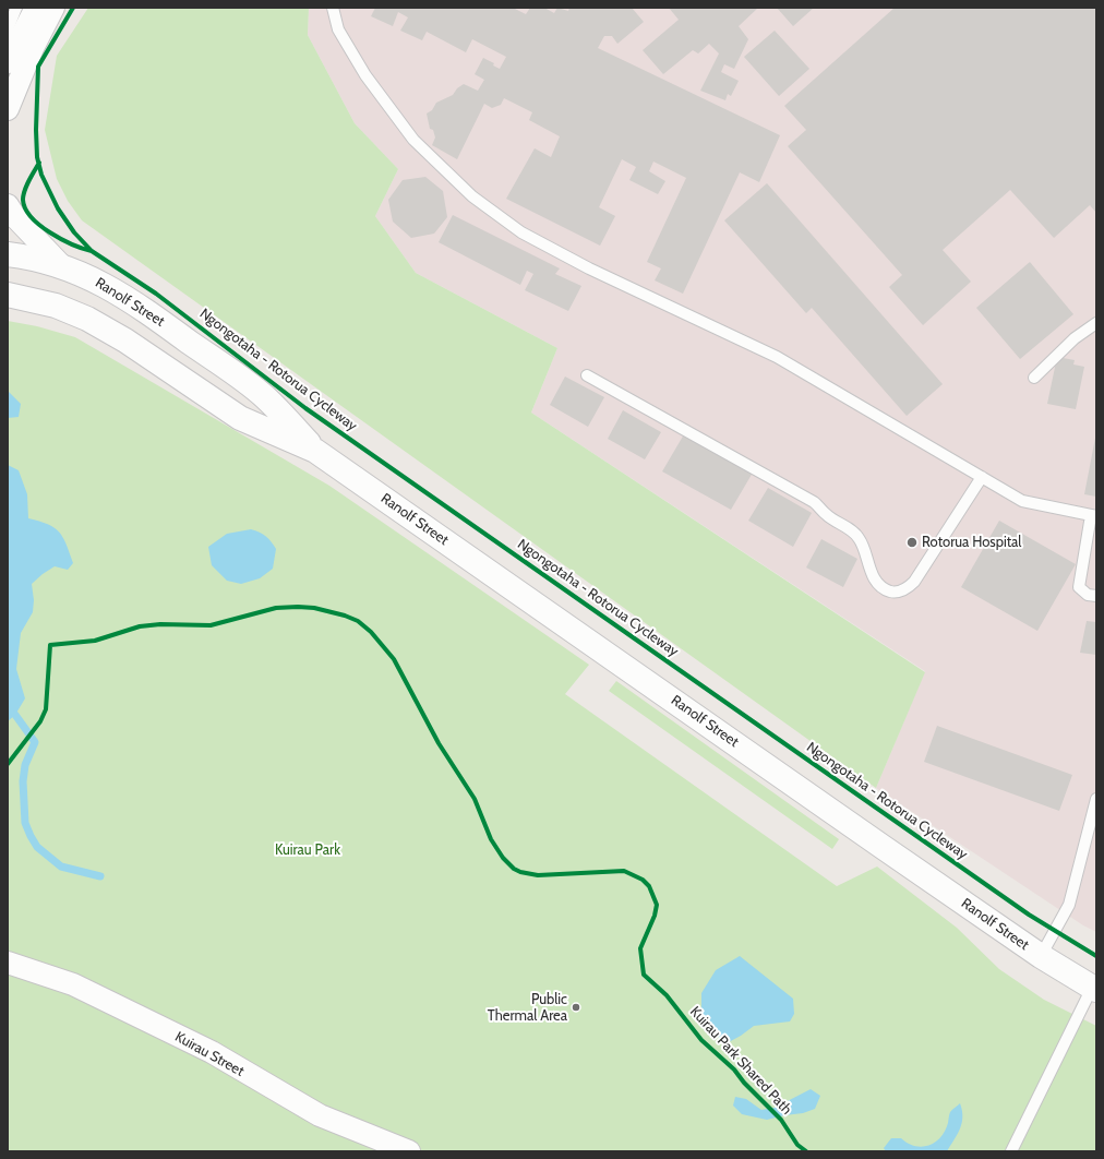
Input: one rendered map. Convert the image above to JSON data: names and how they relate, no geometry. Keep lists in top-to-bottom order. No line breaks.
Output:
{"streets":{"main road":["Ranolf Street"],"street":["Kuirau Street"],"cycle path":["Ngongotaha - Rotorua Cycleway","Kuirau Park Shared Path"]},"parks":["Kuirau Park"],"places":["Rotorua Hospital","Public Thermal Area"]}
